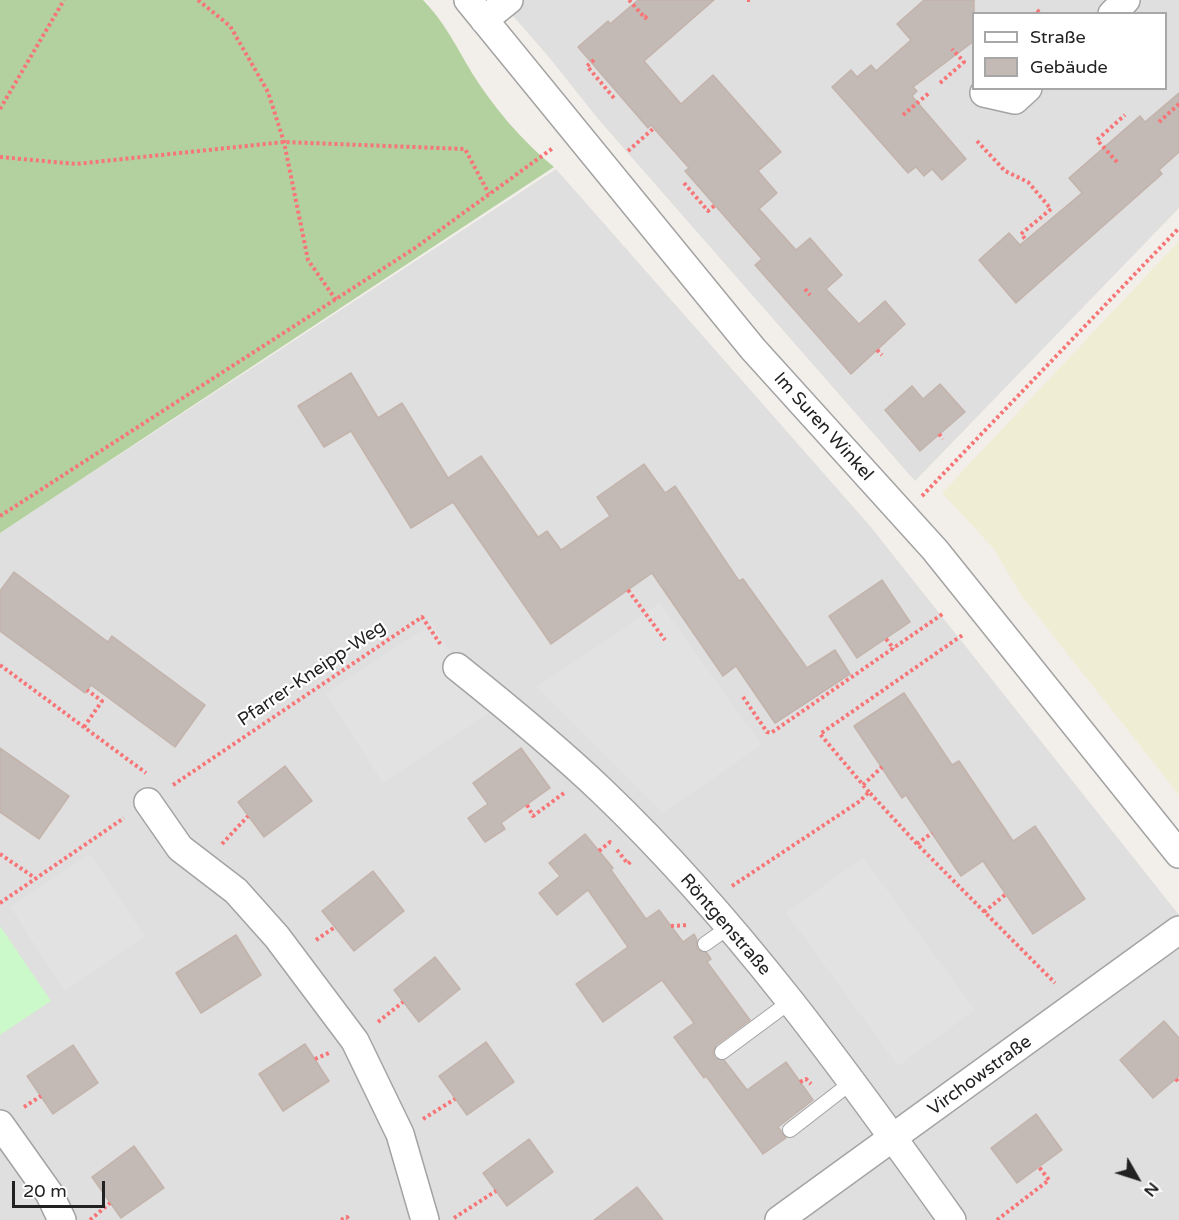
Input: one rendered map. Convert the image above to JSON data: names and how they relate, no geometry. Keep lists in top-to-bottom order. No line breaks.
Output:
{"streets":{"street":["Im Suren Winkel","Röntgenstraße","Virchowstraße"],"path":["Pfarrer-Kneipp-Weg"]},"crossings":[["Pfarrer-Kneipp-Weg","Röntgenstraße"],["Röntgenstraße","Virchowstraße"]],"legend":["Straße","Gebäude"],"scale_bar":"20 m","north":"bottom right"}
